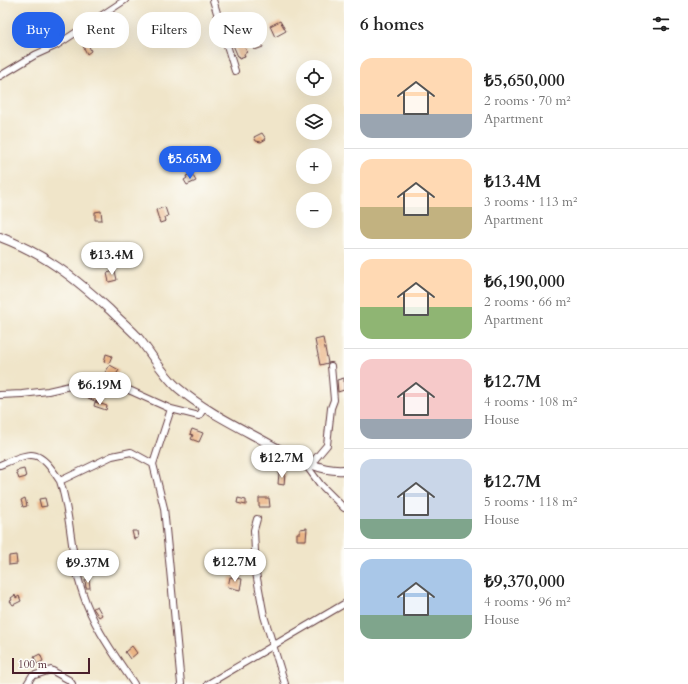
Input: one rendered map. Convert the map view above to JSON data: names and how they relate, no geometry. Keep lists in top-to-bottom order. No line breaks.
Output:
{"scale_bar":"100 m","page":{"heading":"6 homes","chip":["Buy","Rent","Filters","New"],"list":[{"name":"₺5,650,000","note":"2 rooms · 70 m² · Apartment"},{"name":"₺13.4M","note":"3 rooms · 113 m² · Apartment"},{"name":"₺6,190,000","note":"2 rooms · 66 m² · Apartment"},{"name":"₺12.7M","note":"4 rooms · 108 m² · House"},{"name":"₺12.7M","note":"5 rooms · 118 m² · House"},{"name":"₺9,370,000","note":"4 rooms · 96 m² · House"}],"map_buttons":["+","−"],"price":["₺5.65M","₺13.4M","₺6.19M","₺12.7M","₺12.7M","₺9.37M"],"scale":"100 m"}}
